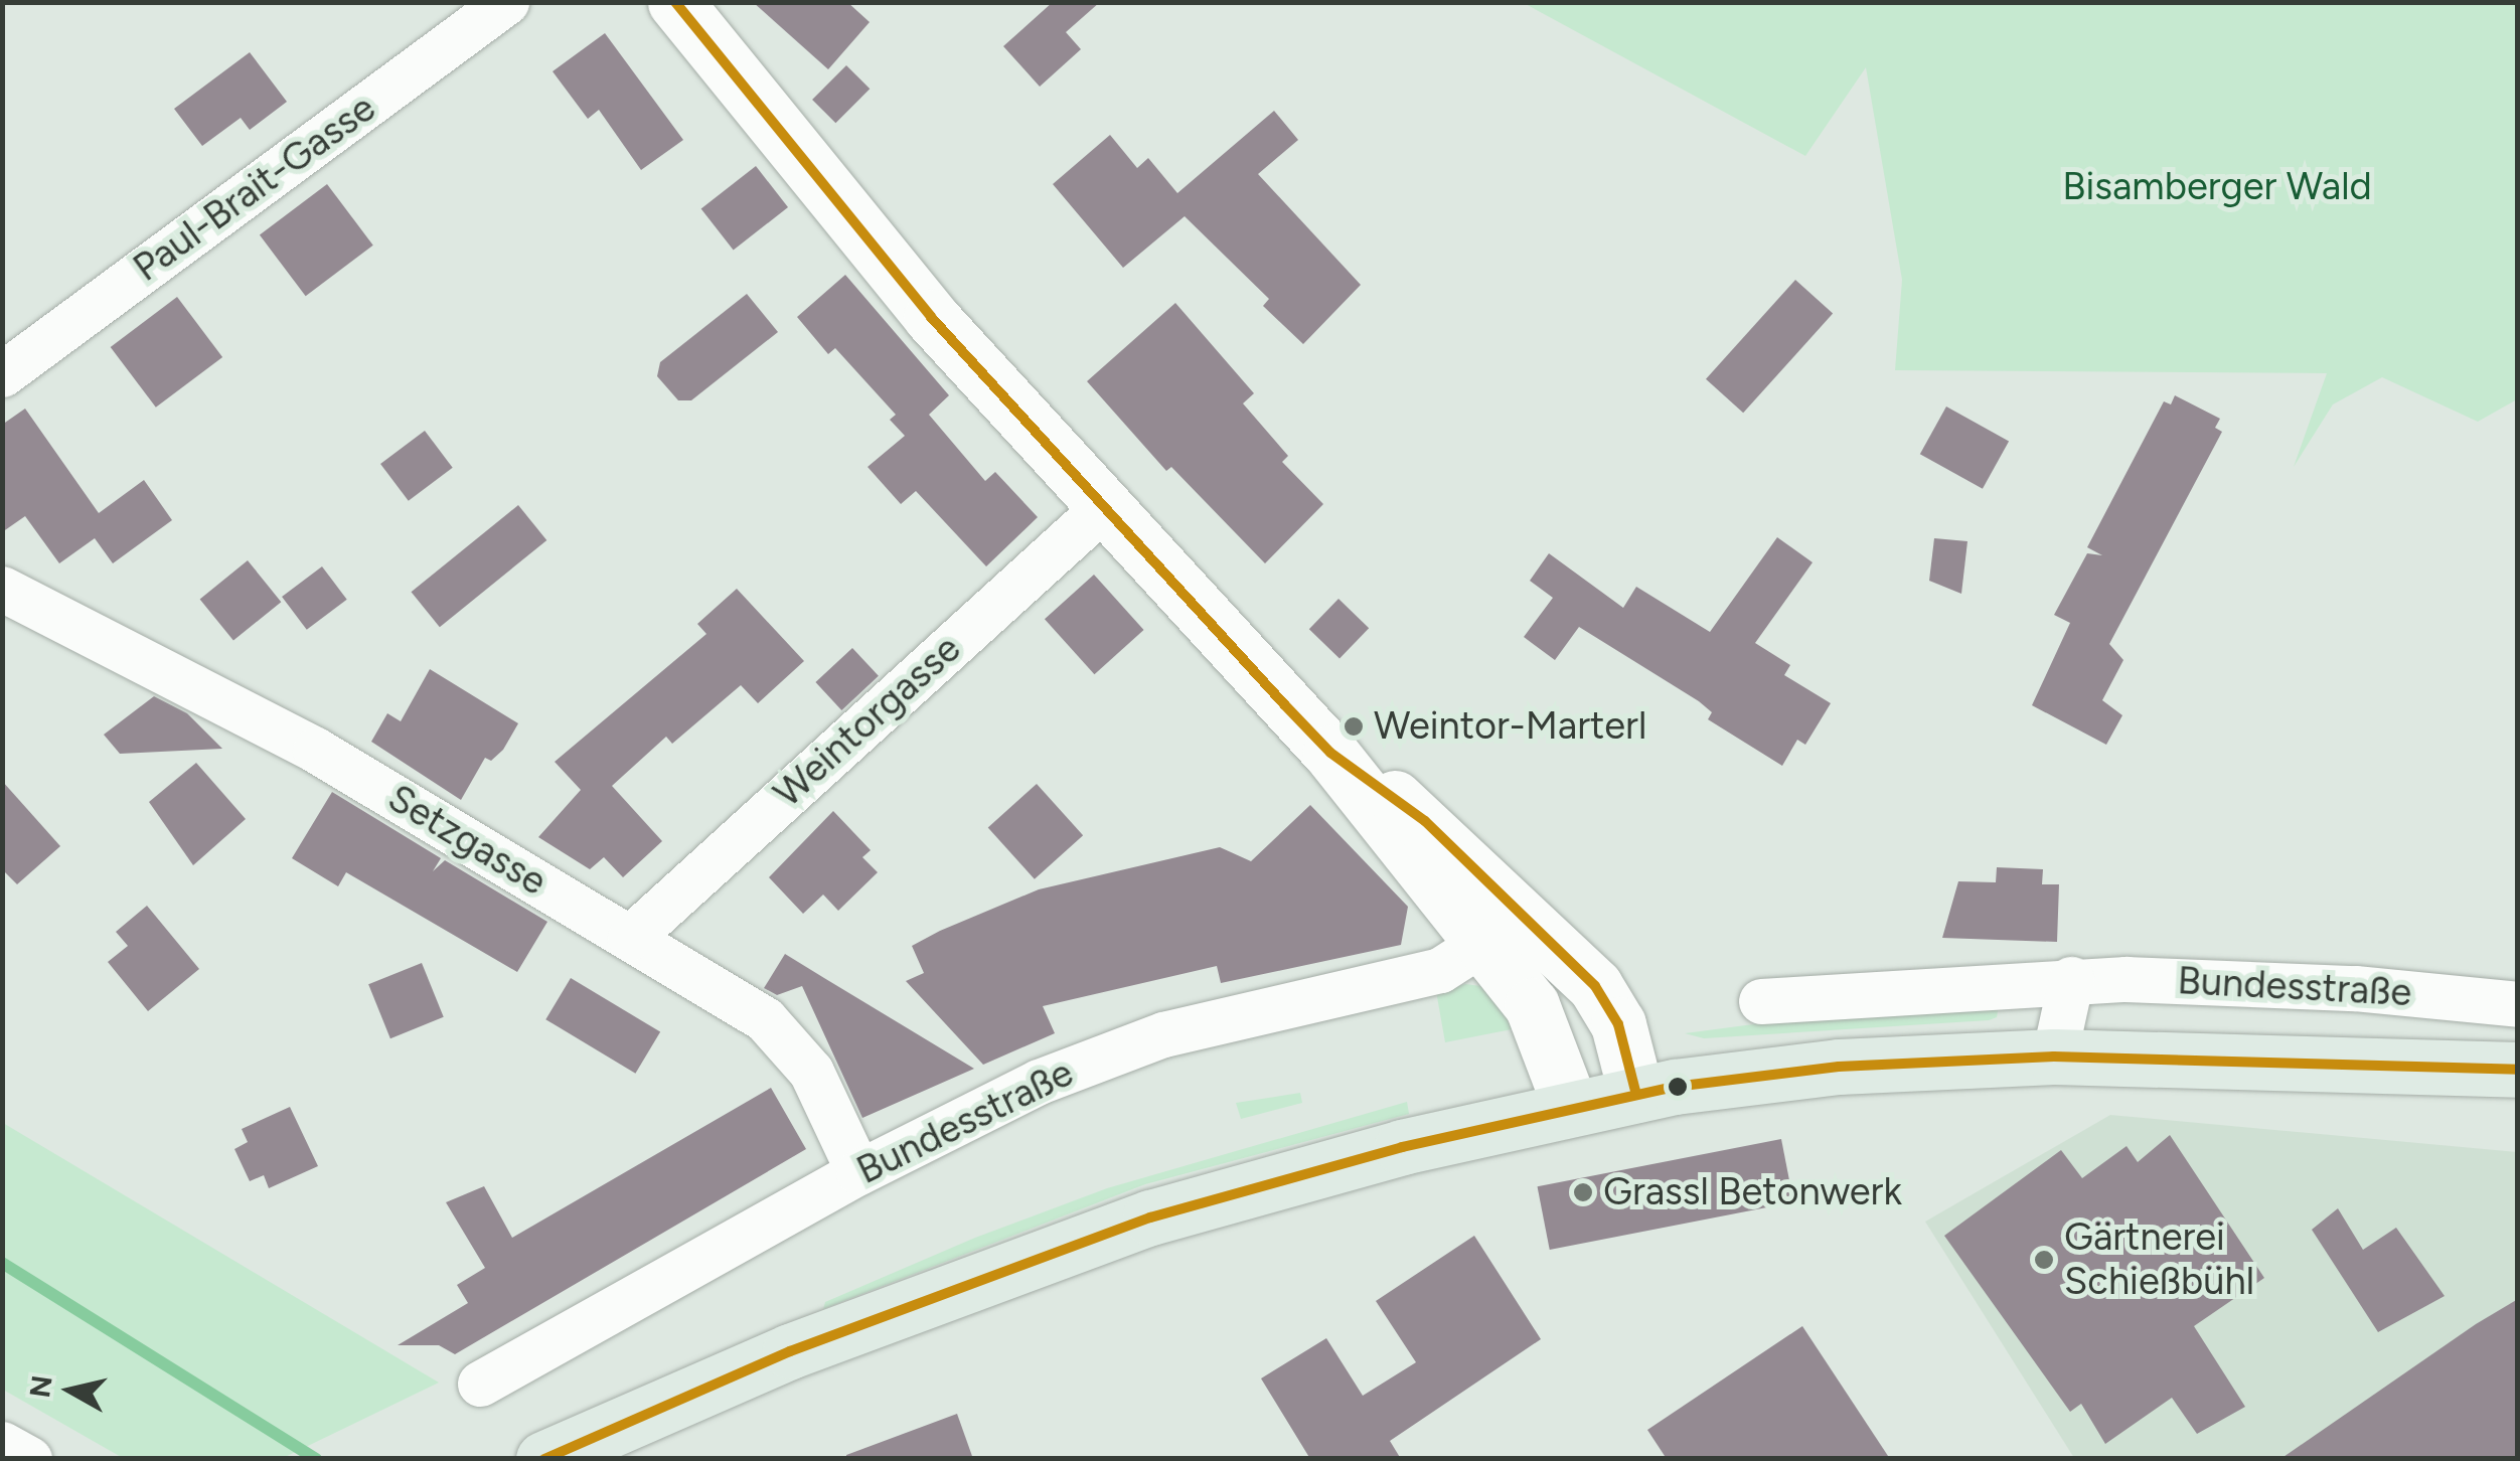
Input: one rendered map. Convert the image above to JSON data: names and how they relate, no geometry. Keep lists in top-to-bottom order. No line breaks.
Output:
{"streets":{"street":["Paul-Brait-Gasse","Weintorgasse","Setzgasse","Bundesstraße"]},"crossings":[["Weintorgasse","Setzgasse"],["Setzgasse","Bundesstraße"]],"parks":["Bisamberger Wald"],"places":["Weintor-Marterl","Grassl Betonwerk","Gärtnerei Schießbühl"],"north":"left"}
